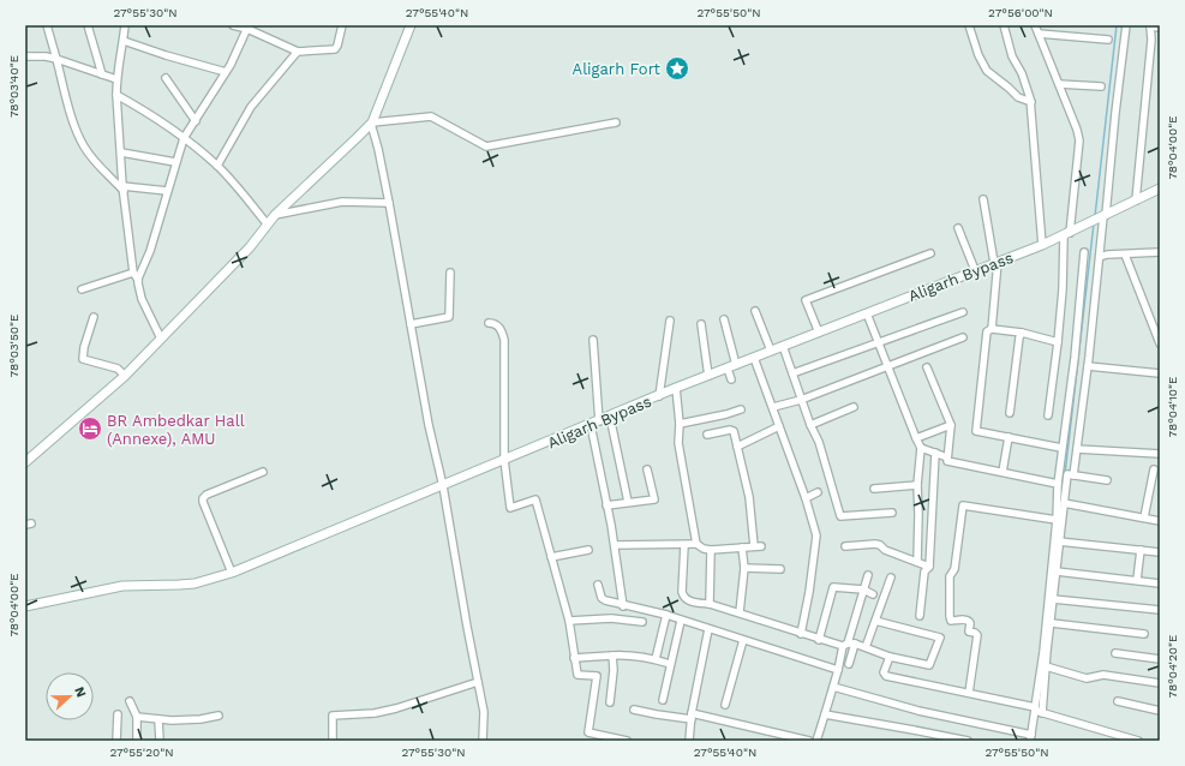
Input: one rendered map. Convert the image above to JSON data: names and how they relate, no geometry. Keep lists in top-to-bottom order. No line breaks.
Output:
{"streets":{"main road":["Aligarh Bypass"]},"places":{"place":["Aligarh Fort"],"hotel":["BR Ambedkar Hall (Annexe), AMU"]},"north":"right","coordinates":["27°55'30\"N","27°55'40\"N","27°55'50\"N","27°56'00\"N","78°03'40\"E","78°04'00\"E","78°03'50\"E","78°04'10\"E","78°04'20\"E","27°55'20\"N"]}
